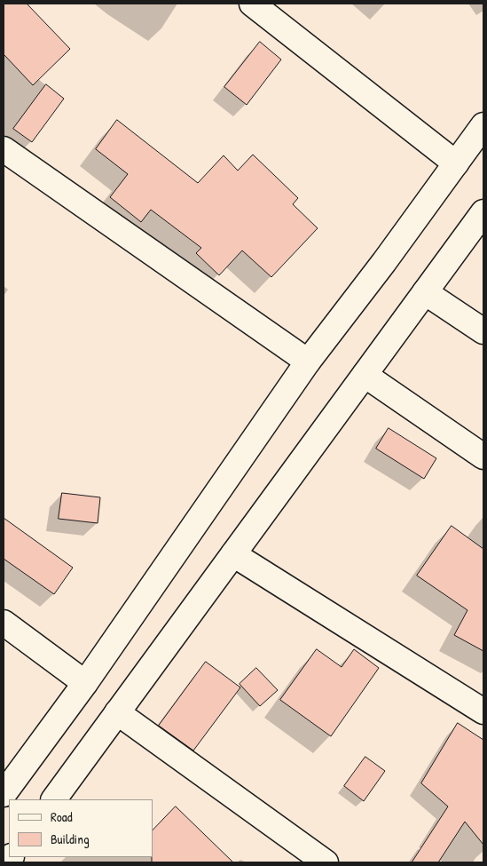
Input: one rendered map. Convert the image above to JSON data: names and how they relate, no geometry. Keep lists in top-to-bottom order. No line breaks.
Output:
{"legend":["Road","Building"]}
